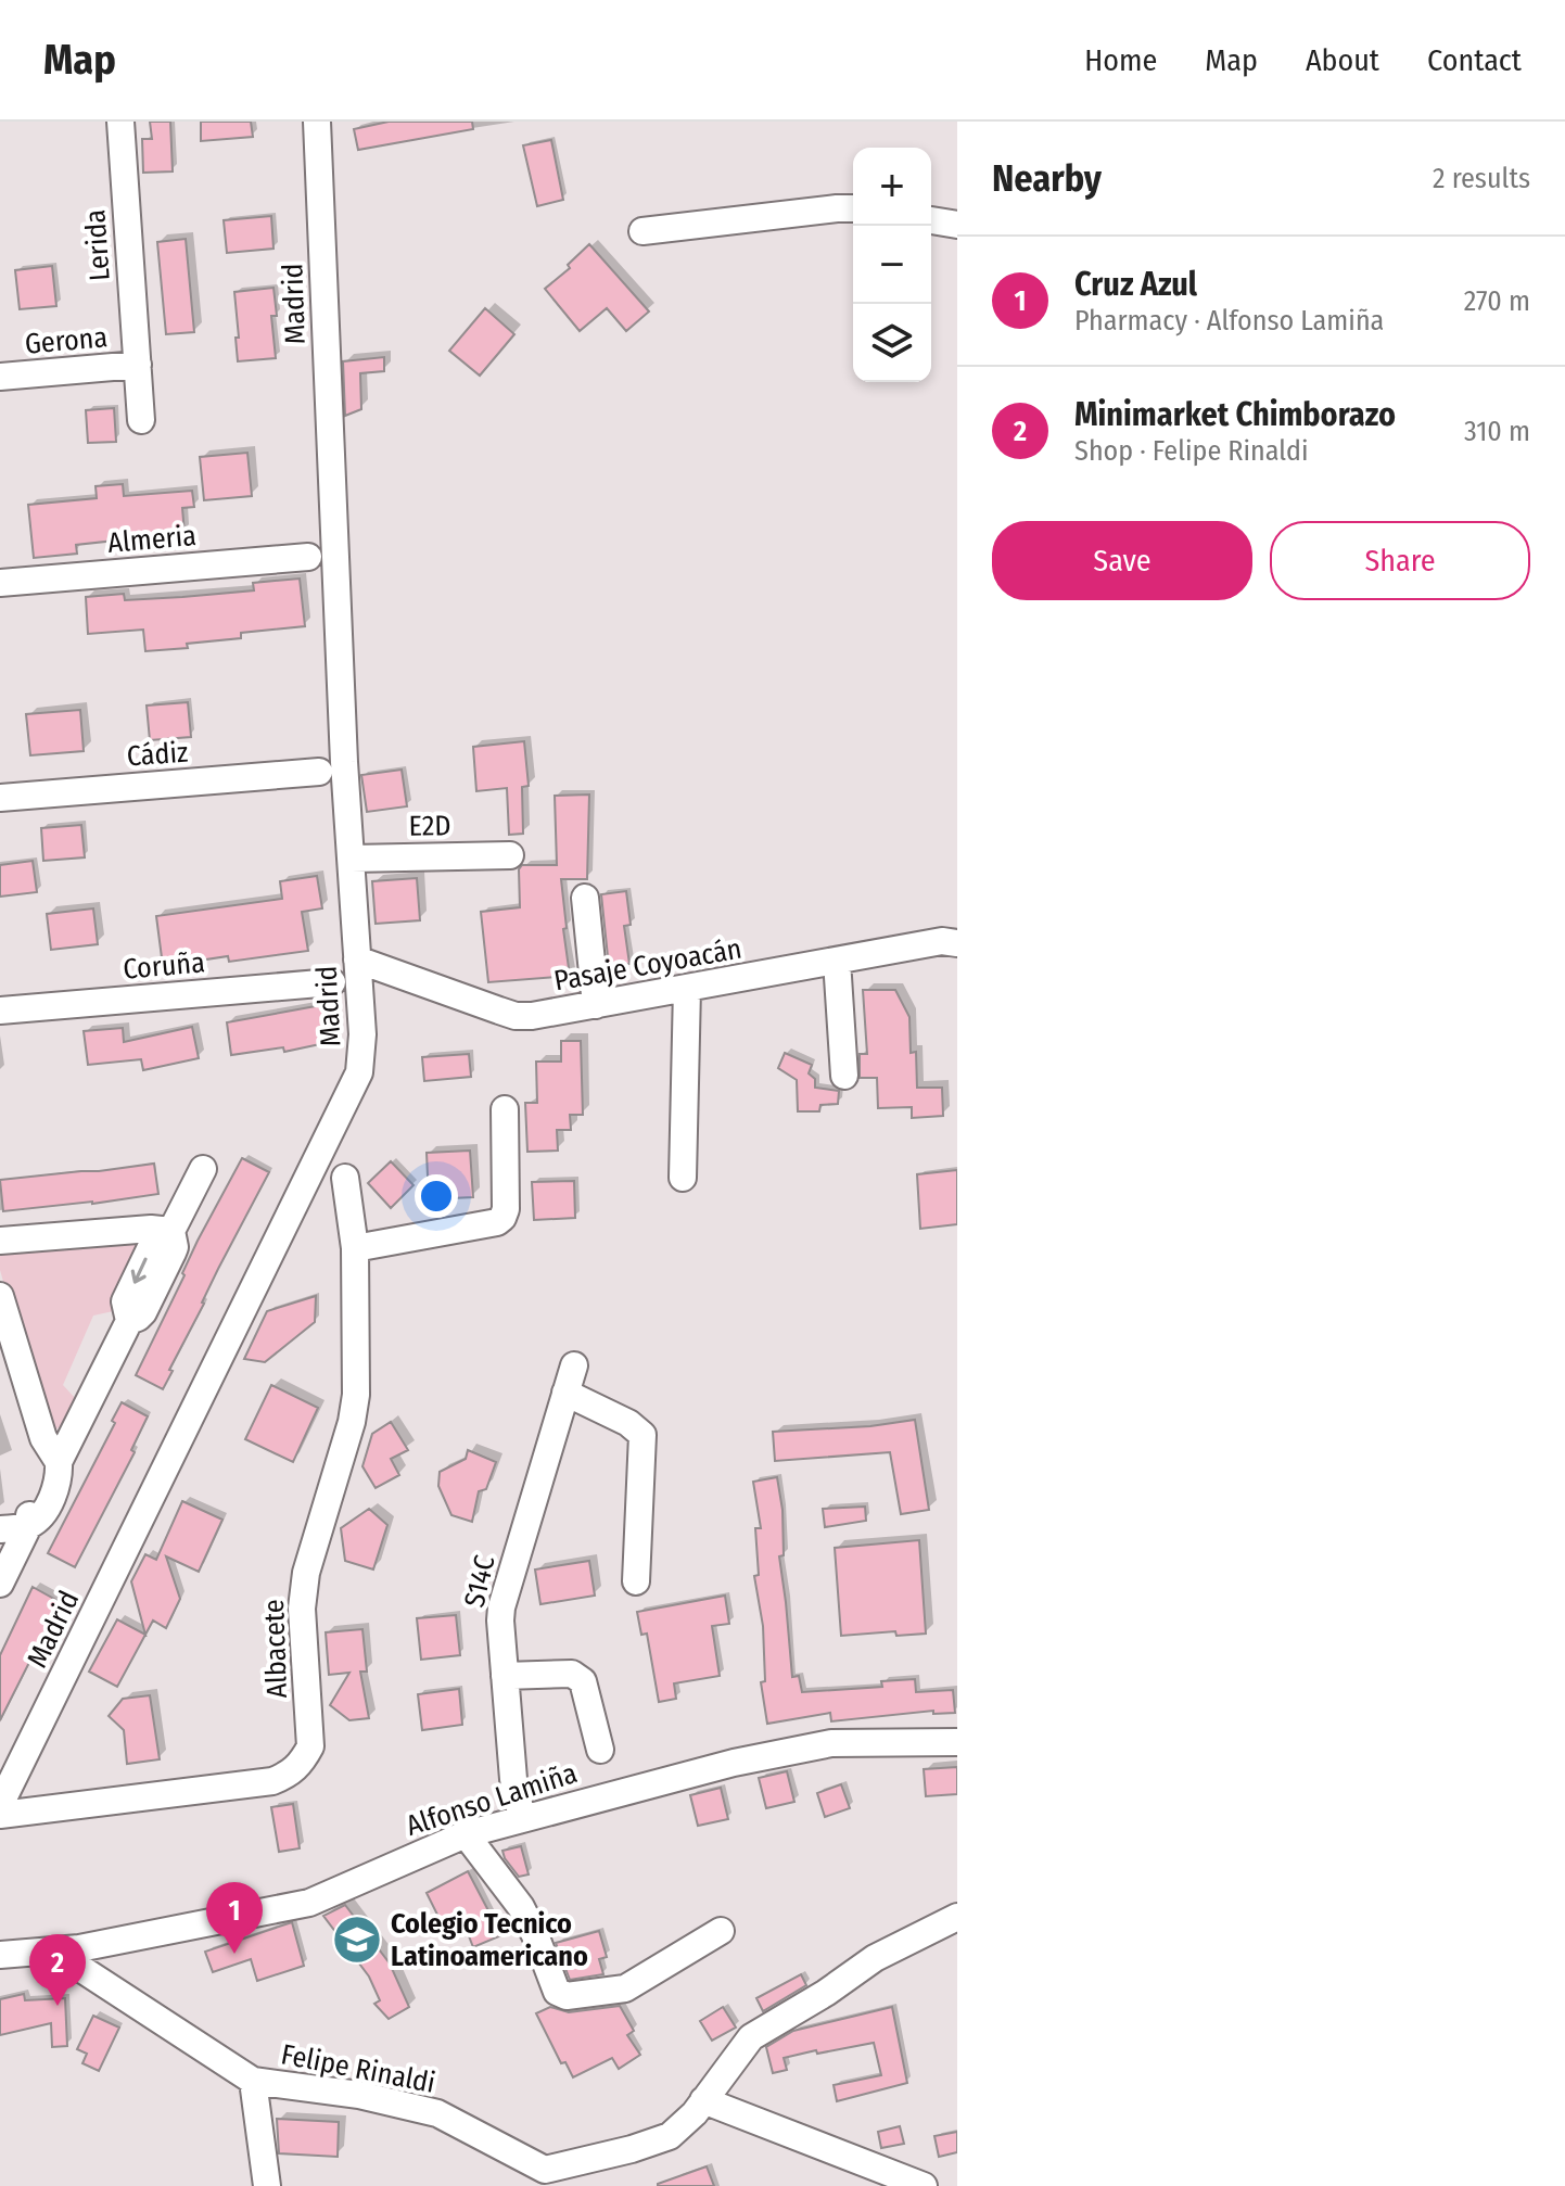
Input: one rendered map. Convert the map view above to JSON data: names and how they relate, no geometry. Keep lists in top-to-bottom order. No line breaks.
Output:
{"streets":{"street":["Lerida","Madrid","Gerona","Almeria","Cádiz","E2D","Pasaje Coyoacán","Coruña","S14C","Albacete","Alfonso Lamiña","Felipe Rinaldi"]},"crossings":[["Lerida","Gerona"],["Madrid","E2D"],["Madrid","Pasaje Coyoacán"],["S14C","Alfonso Lamiña"],["Alfonso Lamiña","Felipe Rinaldi"]],"places":{"school or university":["Colegio Tecnico Latinoamericano"]},"page":{"header":"Map","nav":["Home","Map","About","Contact"],"heading":["Nearby","2 results"],"map_buttons":["+","−"],"list":[{"mark":"1","name":"Cruz Azul","note":"Pharmacy · Alfonso Lamiña","value":"270 m"},{"mark":"2","name":"Minimarket Chimborazo","note":"Shop · Felipe Rinaldi","value":"310 m"}],"buttons":["Save","Share"],"pins":["1","2"]}}
